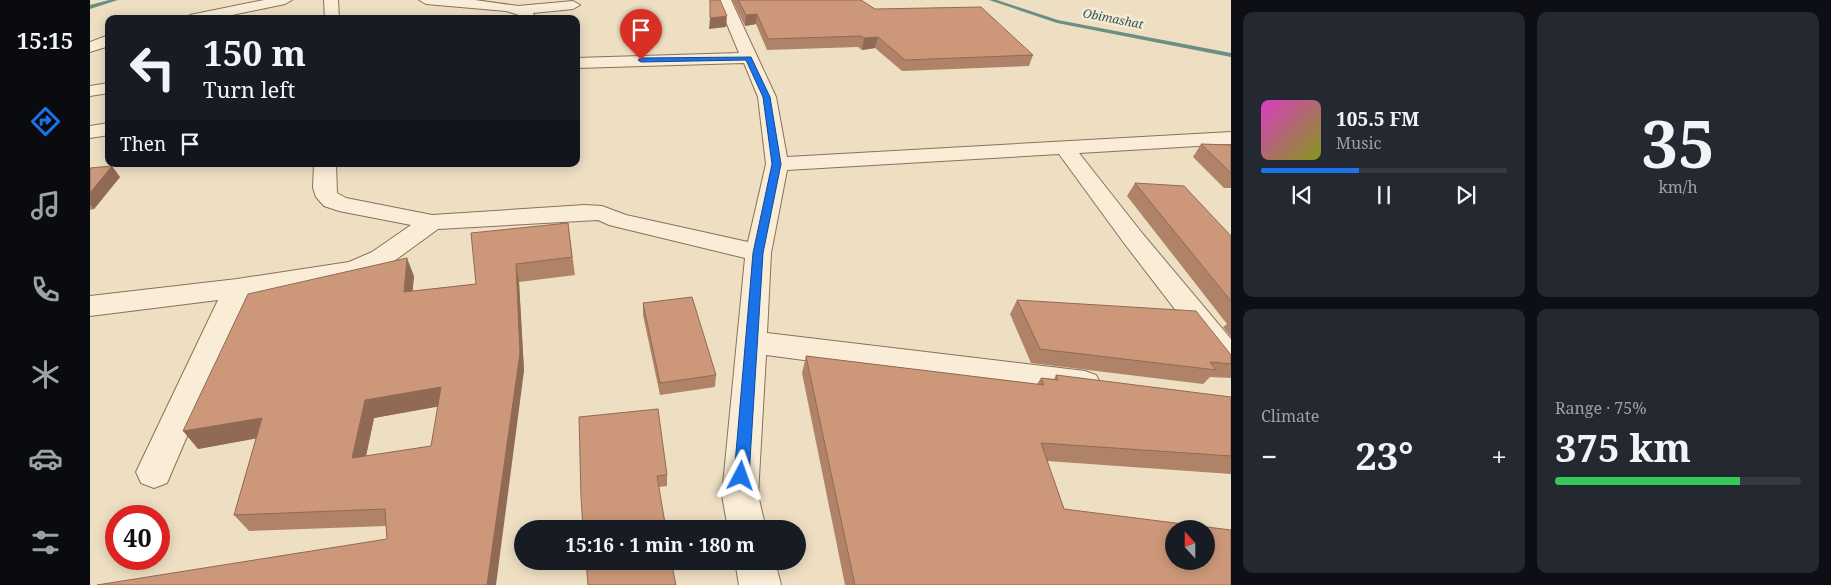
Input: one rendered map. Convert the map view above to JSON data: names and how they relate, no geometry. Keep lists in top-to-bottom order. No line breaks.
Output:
{"water":["Obimashat"],"north":"top","page":{"tabs":"15:15","tile":[["35","km/h"],"Climate",["Range · 75%","375 km"]],"turn":["150 m","Turn left"],"song":["105.5 FM","Music"],"then":"Then","heat":["−","23°","+"],"limit":"40","trip":"15:16 · 1 min · 180 m"}}
